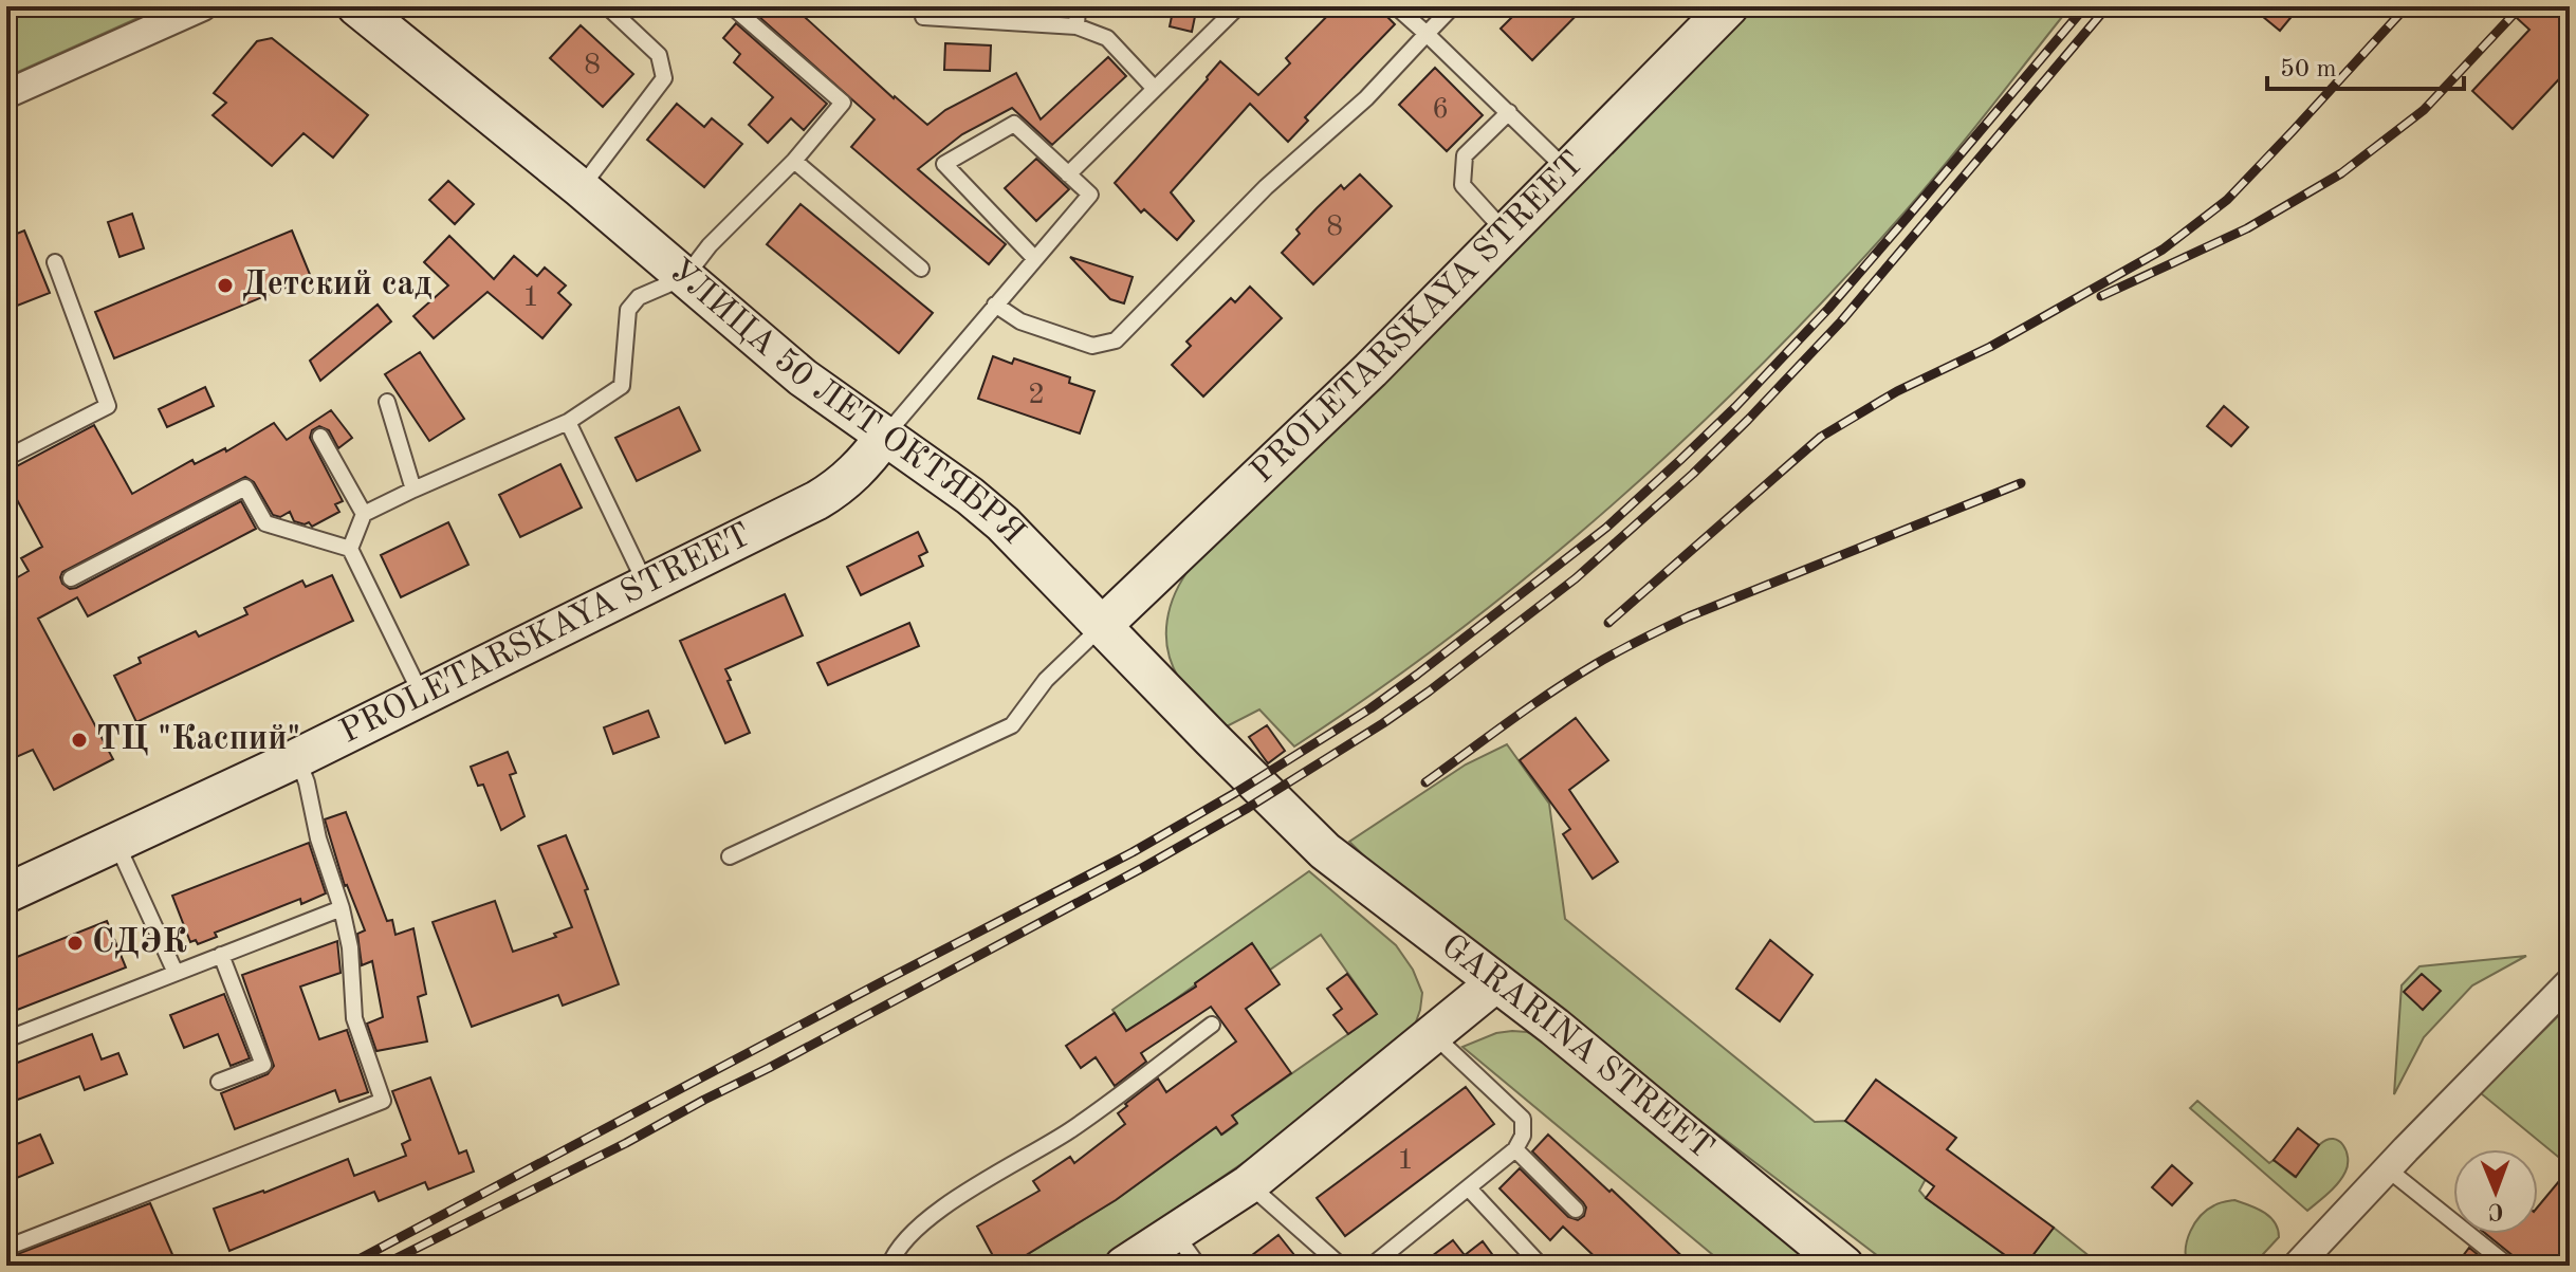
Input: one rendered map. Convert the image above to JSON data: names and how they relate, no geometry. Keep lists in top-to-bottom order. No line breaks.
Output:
{"streets":{"street":["PROLETARSKAYA STREET","УЛИЦА 50 ЛЕТ ОКТЯБРЯ","GARARINA STREET"]},"crossings":[["PROLETARSKAYA STREET","УЛИЦА 50 ЛЕТ ОКТЯБРЯ"],["УЛИЦА 50 ЛЕТ ОКТЯБРЯ","GARARINA STREET"]],"places":["Детский сад","ТЦ \"Каспий\"","СДЭК"],"house_numbers":["8","6","8","1","2","1"],"scale_bar":"50 m","north":"bottom"}
